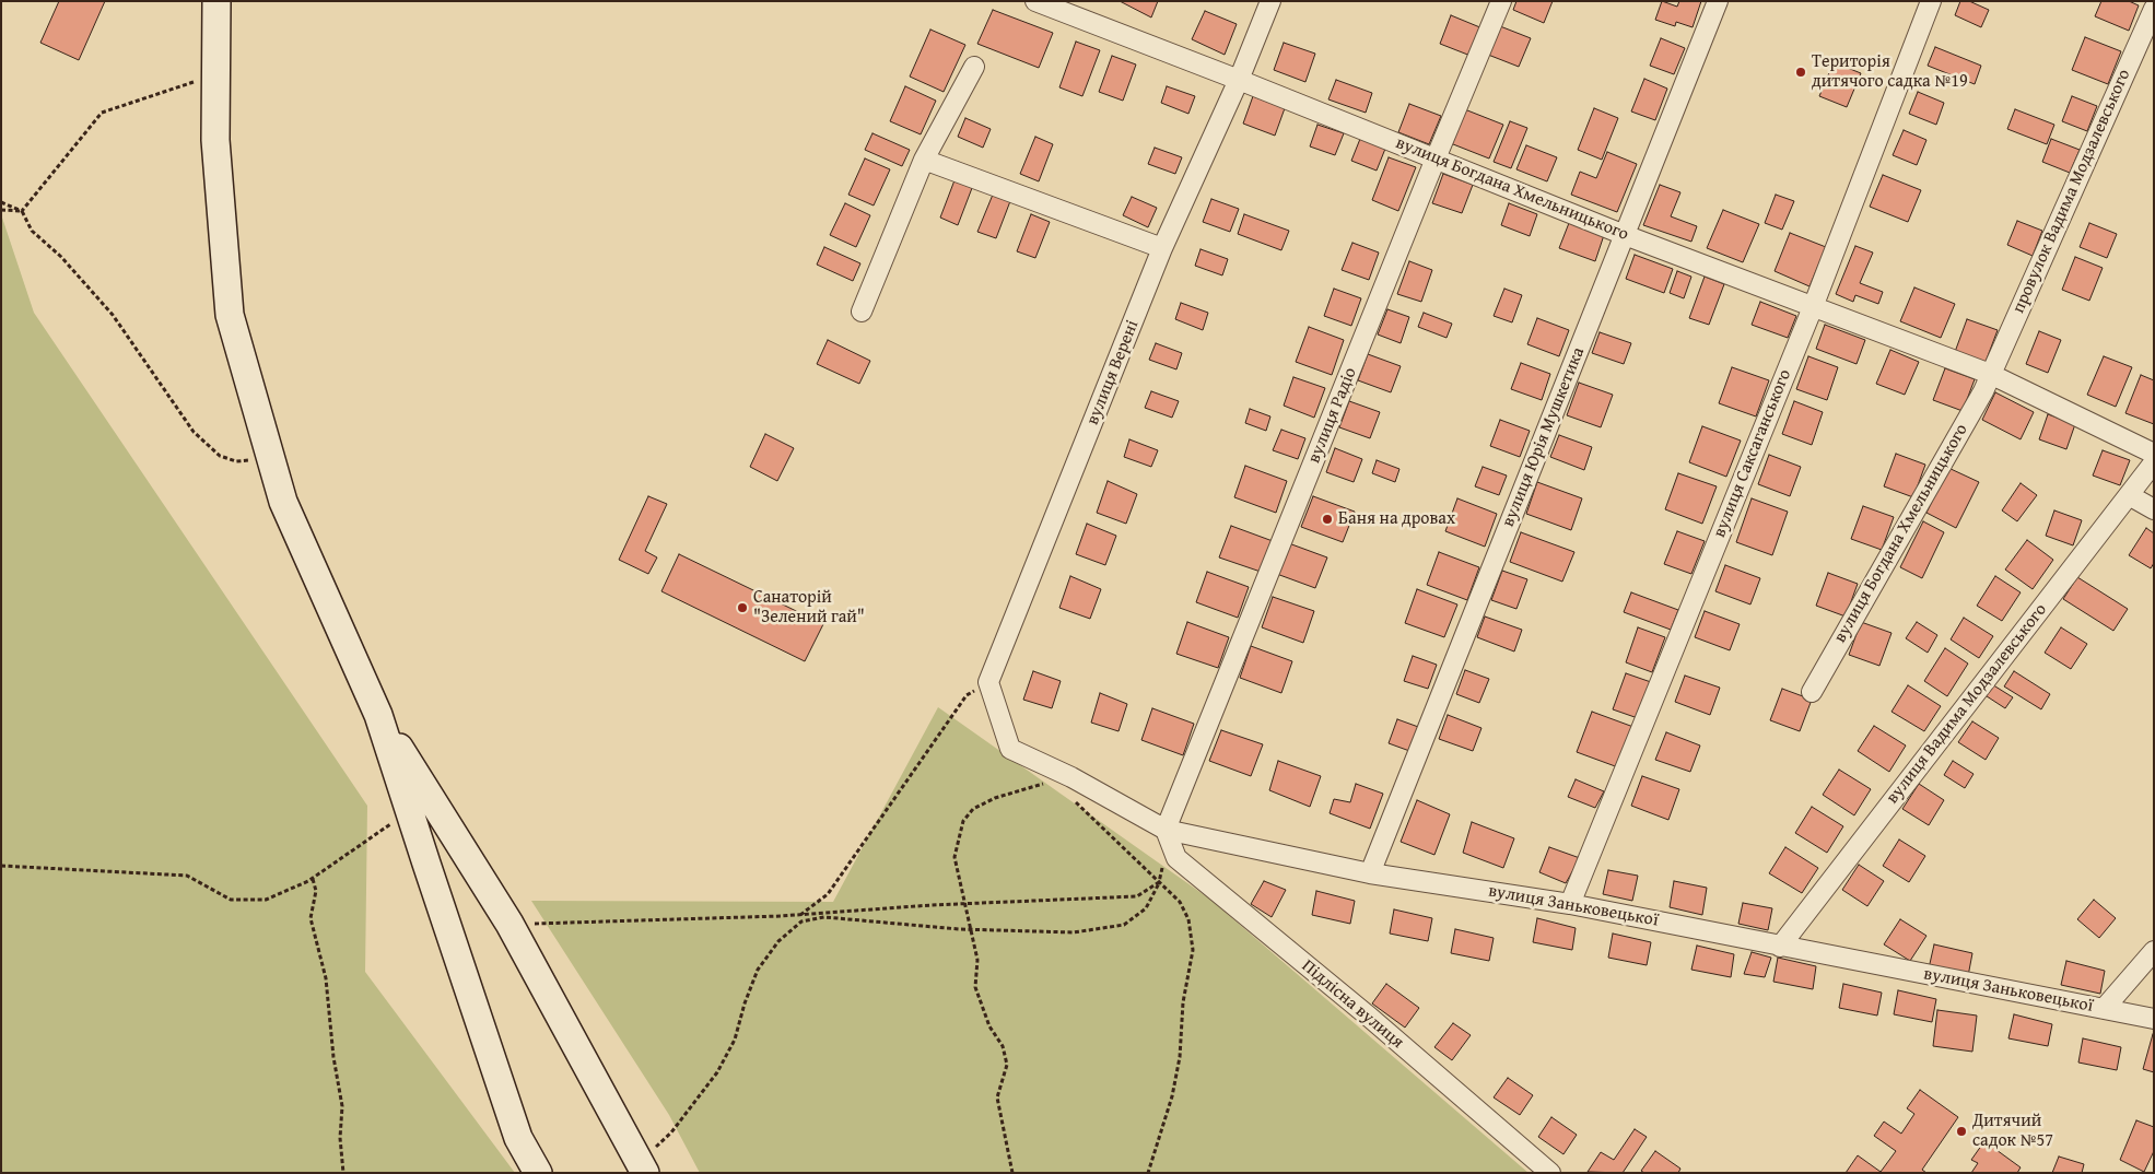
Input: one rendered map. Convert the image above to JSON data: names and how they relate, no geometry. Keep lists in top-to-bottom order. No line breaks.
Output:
{"streets":{"street":["вулиця Богдана Хмельницького","провулок Вадима Модзалевського","вулиця Верені","вулиця Радіо","вулиця Юрія Мушкетика","вулиця Саксаганського","вулиця Вадима Модзалевського","вулиця Заньковецької","Підлісна вулиця"]},"crossings":[["вулиця Богдана Хмельницького","провулок Вадима Модзалевського"],["вулиця Богдана Хмельницького","вулиця Верені"],["вулиця Богдана Хмельницького","вулиця Радіо"],["вулиця Богдана Хмельницького","вулиця Юрія Мушкетика"],["вулиця Богдана Хмельницького","вулиця Саксаганського"],["вулиця Верені","вулиця Заньковецької"],["вулиця Радіо","вулиця Заньковецької"],["вулиця Радіо","Підлісна вулиця"],["вулиця Юрія Мушкетика","вулиця Заньковецької"],["вулиця Саксаганського","вулиця Заньковецької"],["вулиця Вадима Модзалевського","вулиця Заньковецької"],["вулиця Заньковецької","Підлісна вулиця"]],"places":["Територія дитячого садка №19","Баня на дровах","Санаторій \"Зелений гай\"","Дитячий садок №57"]}
